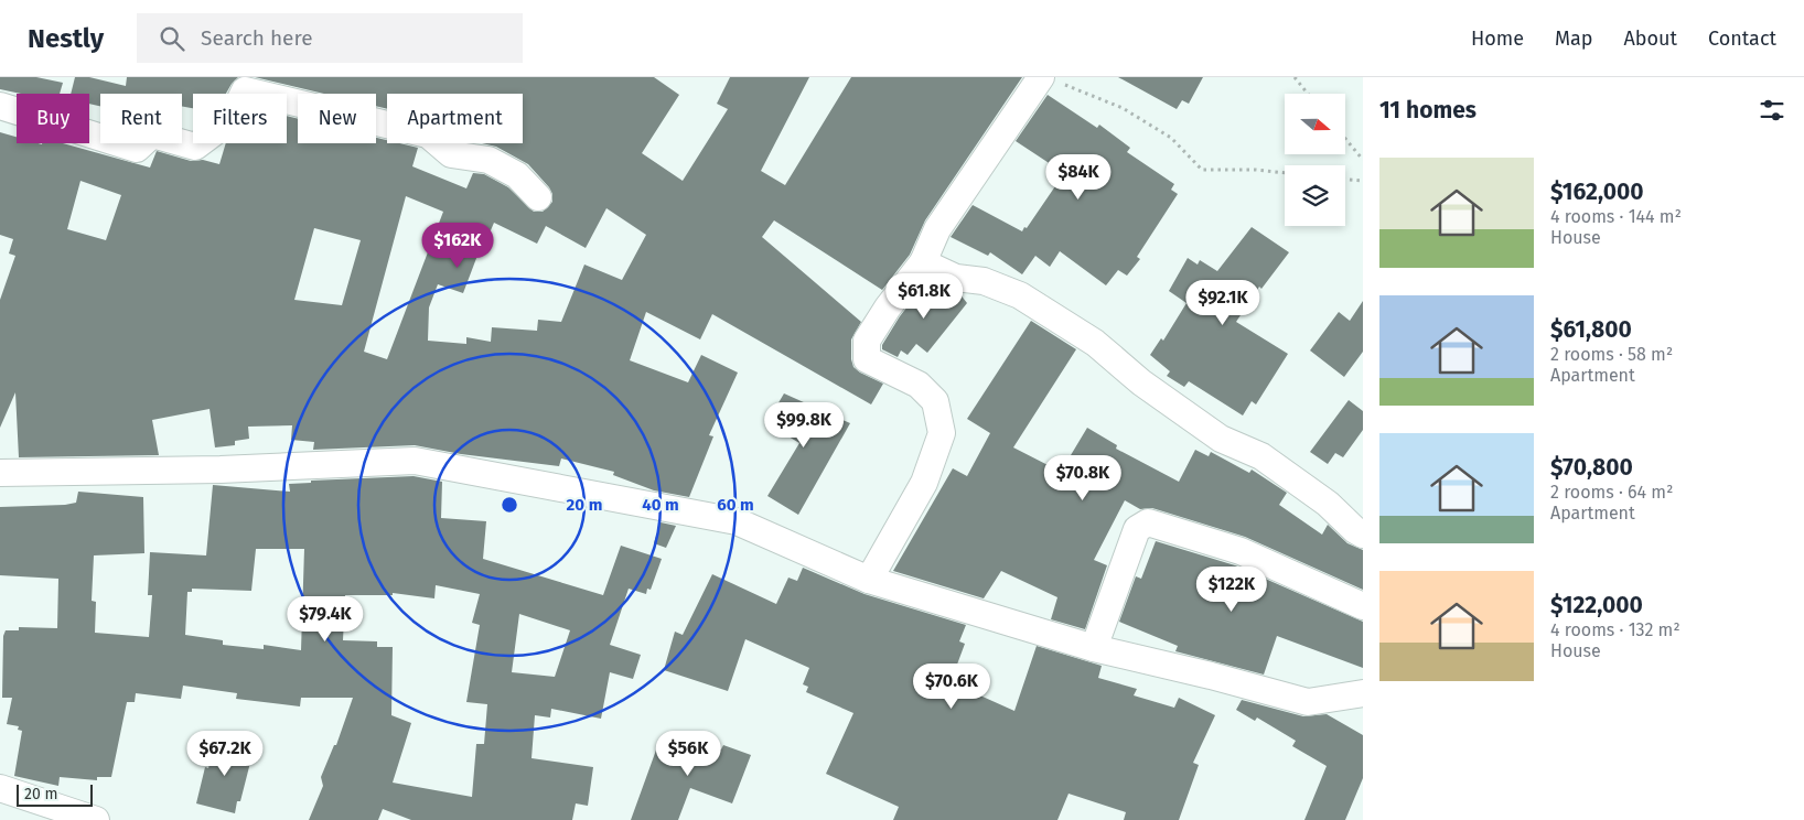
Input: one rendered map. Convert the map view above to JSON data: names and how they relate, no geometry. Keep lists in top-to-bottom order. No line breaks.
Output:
{"scale_bar":"20 m","north":"right","page":{"header":"Nestly","search":"Search here","nav":["Home","Map","About","Contact"],"heading":"11 homes","chip":["Buy","Rent","Filters","New","Apartment"],"list":[{"name":"$162,000","note":"4 rooms · 144 m² · House"},{"name":"$61,800","note":"2 rooms · 58 m² · Apartment"},{"name":"$70,800","note":"2 rooms · 64 m² · Apartment"},{"name":"$122,000","note":"4 rooms · 132 m² · House"}],"price":["$84K","$162K","$61.8K","$92.1K","$99.8K","$70.8K","$122K","$79.4K","$70.6K","$67.2K","$56K"],"scale":"20 m"},"rings":["20 m","40 m","60 m"]}
